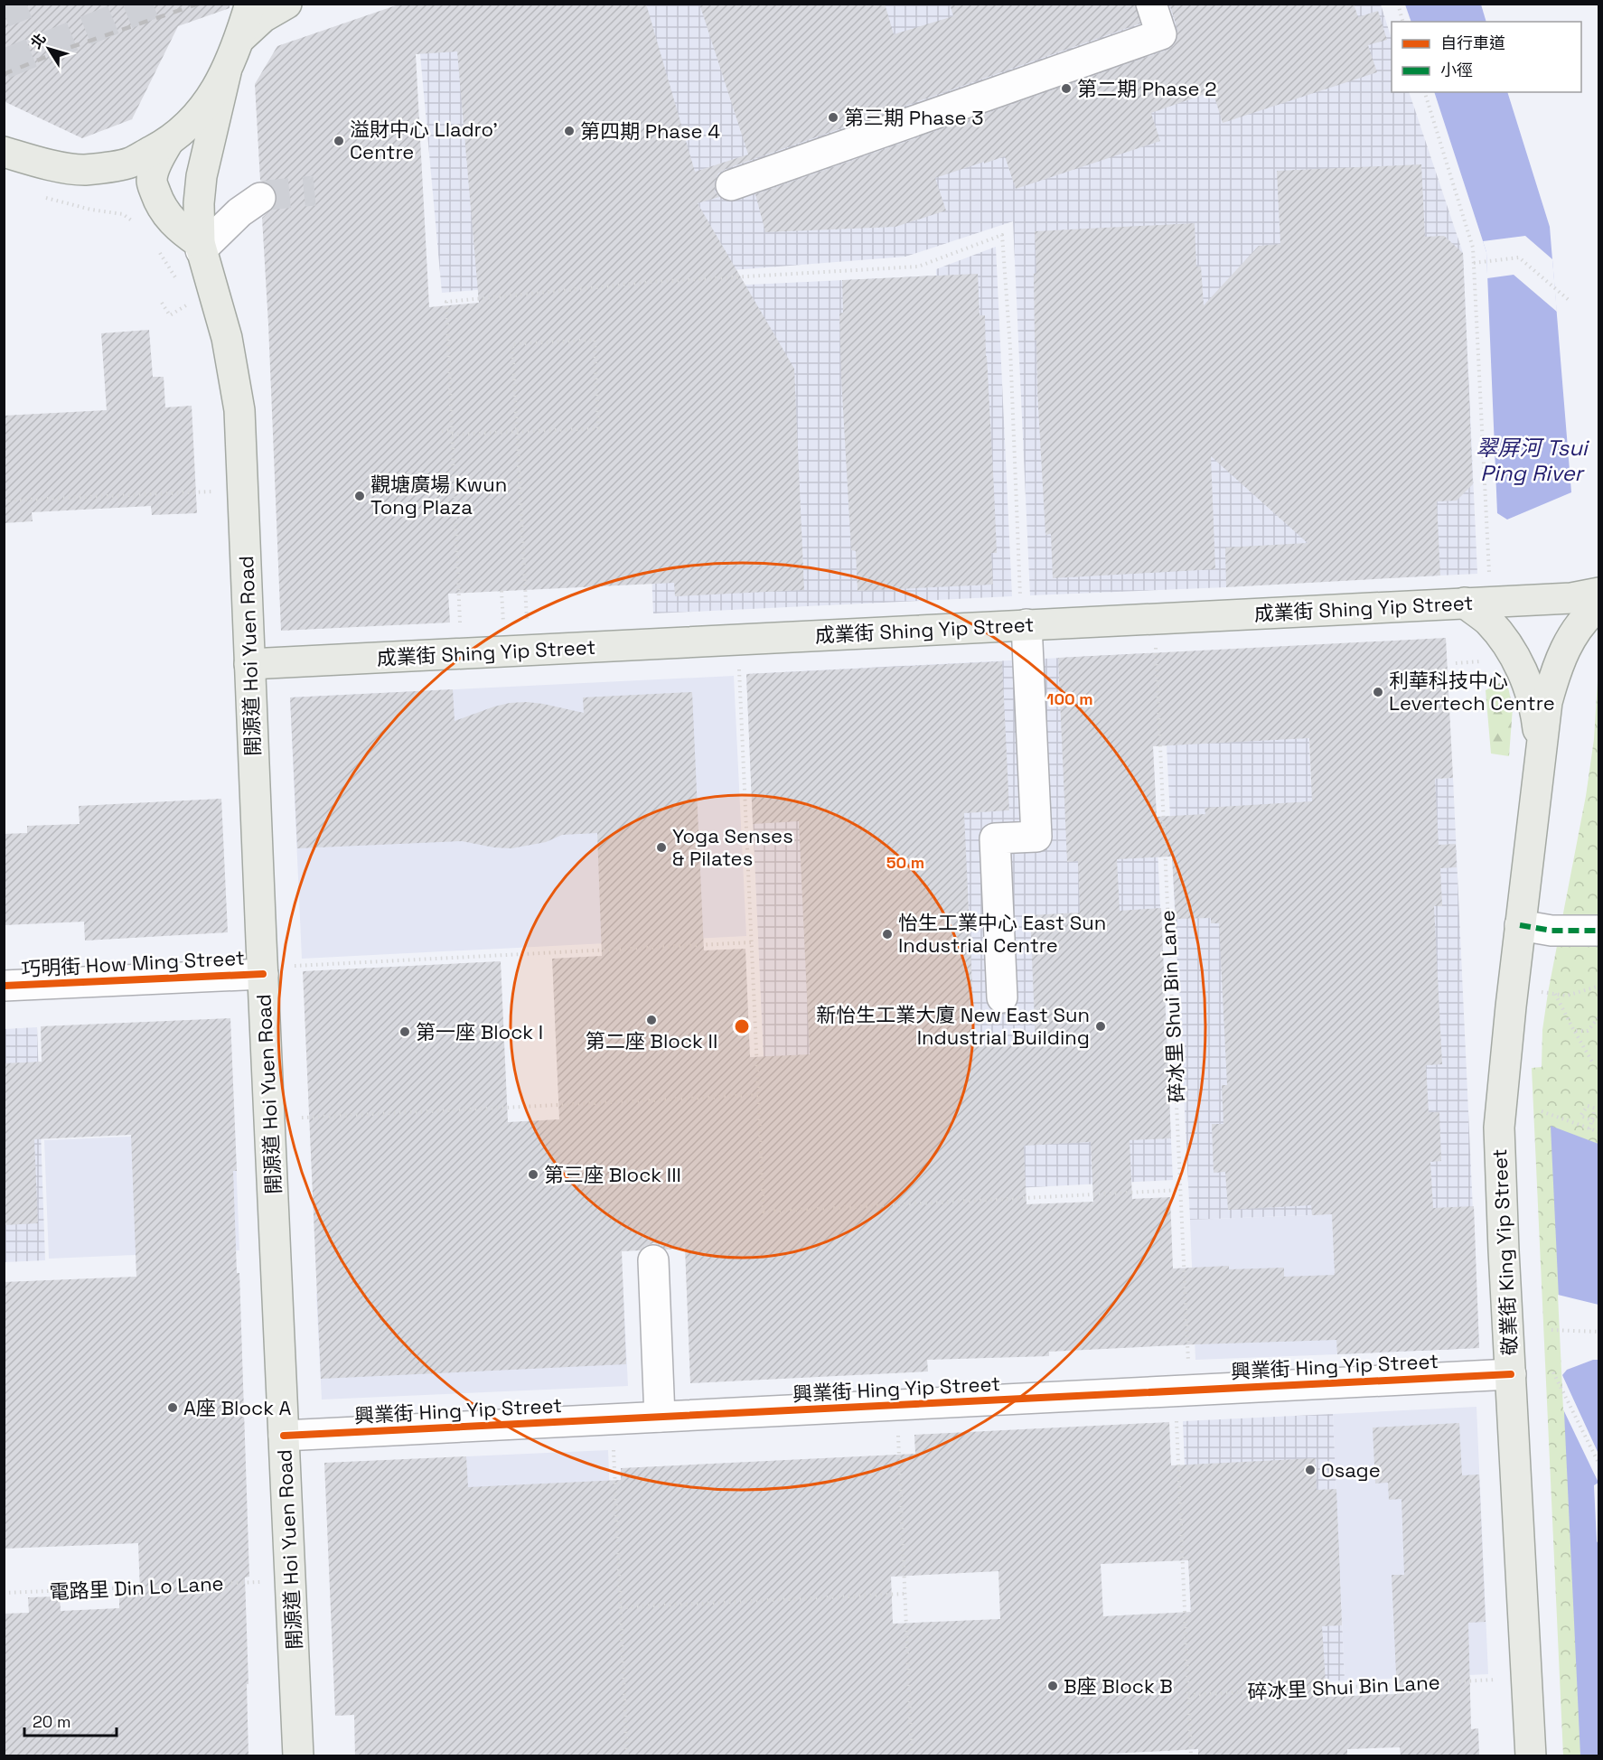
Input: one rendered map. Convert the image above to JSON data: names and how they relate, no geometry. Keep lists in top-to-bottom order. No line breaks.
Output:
{"streets":{"main road":["成業街 Shing Yip Street","開源道 Hoi Yuen Road","敬業街 King Yip Street"],"street":["巧明街 How Ming Street","興業街 Hing Yip Street"],"path":["碎冰里 Shui Bin Lane","電路里 Din Lo Lane"]},"crossings":[["成業街 Shing Yip Street","開源道 Hoi Yuen Road"],["成業街 Shing Yip Street","敬業街 King Yip Street"],["開源道 Hoi Yuen Road","巧明街 How Ming Street"],["開源道 Hoi Yuen Road","興業街 Hing Yip Street"],["敬業街 King Yip Street","興業街 Hing Yip Street"]],"water":["翠屏河 Tsui Ping River"],"places":["第二期 Phase 2","第三期 Phase 3","第四期 Phase 4","溢財中心 Lladro' Centre","觀塘廣場 Kwun Tong Plaza","利華科技中心 Levertech Centre","Yoga Senses & Pilates","怡生工業中心 East Sun Industrial Centre","第二座 Block II","新怡生工業大廈 New East Sun Industrial Building","第一座 Block I","第三座 Block III","A座 Block A","Osage","B座 Block B"],"legend":["自行車道","小徑"],"scale_bar":"20 m","north":"top left","rings":["100 m","50 m"]}
